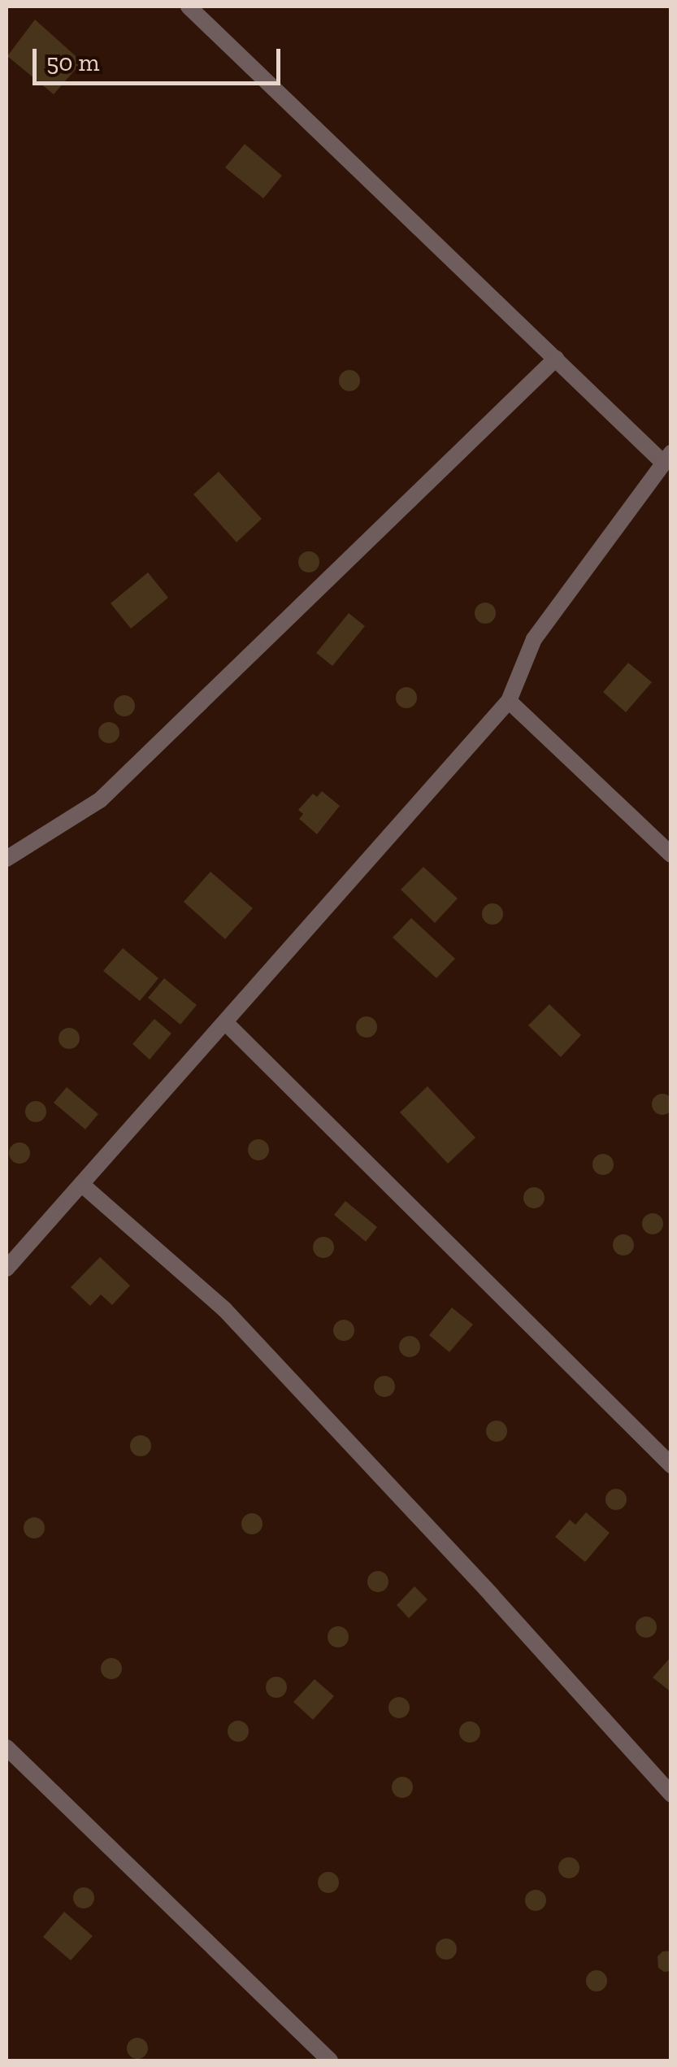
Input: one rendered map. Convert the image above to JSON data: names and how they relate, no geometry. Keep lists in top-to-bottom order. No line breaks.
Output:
{"scale_bar":"50 m"}
